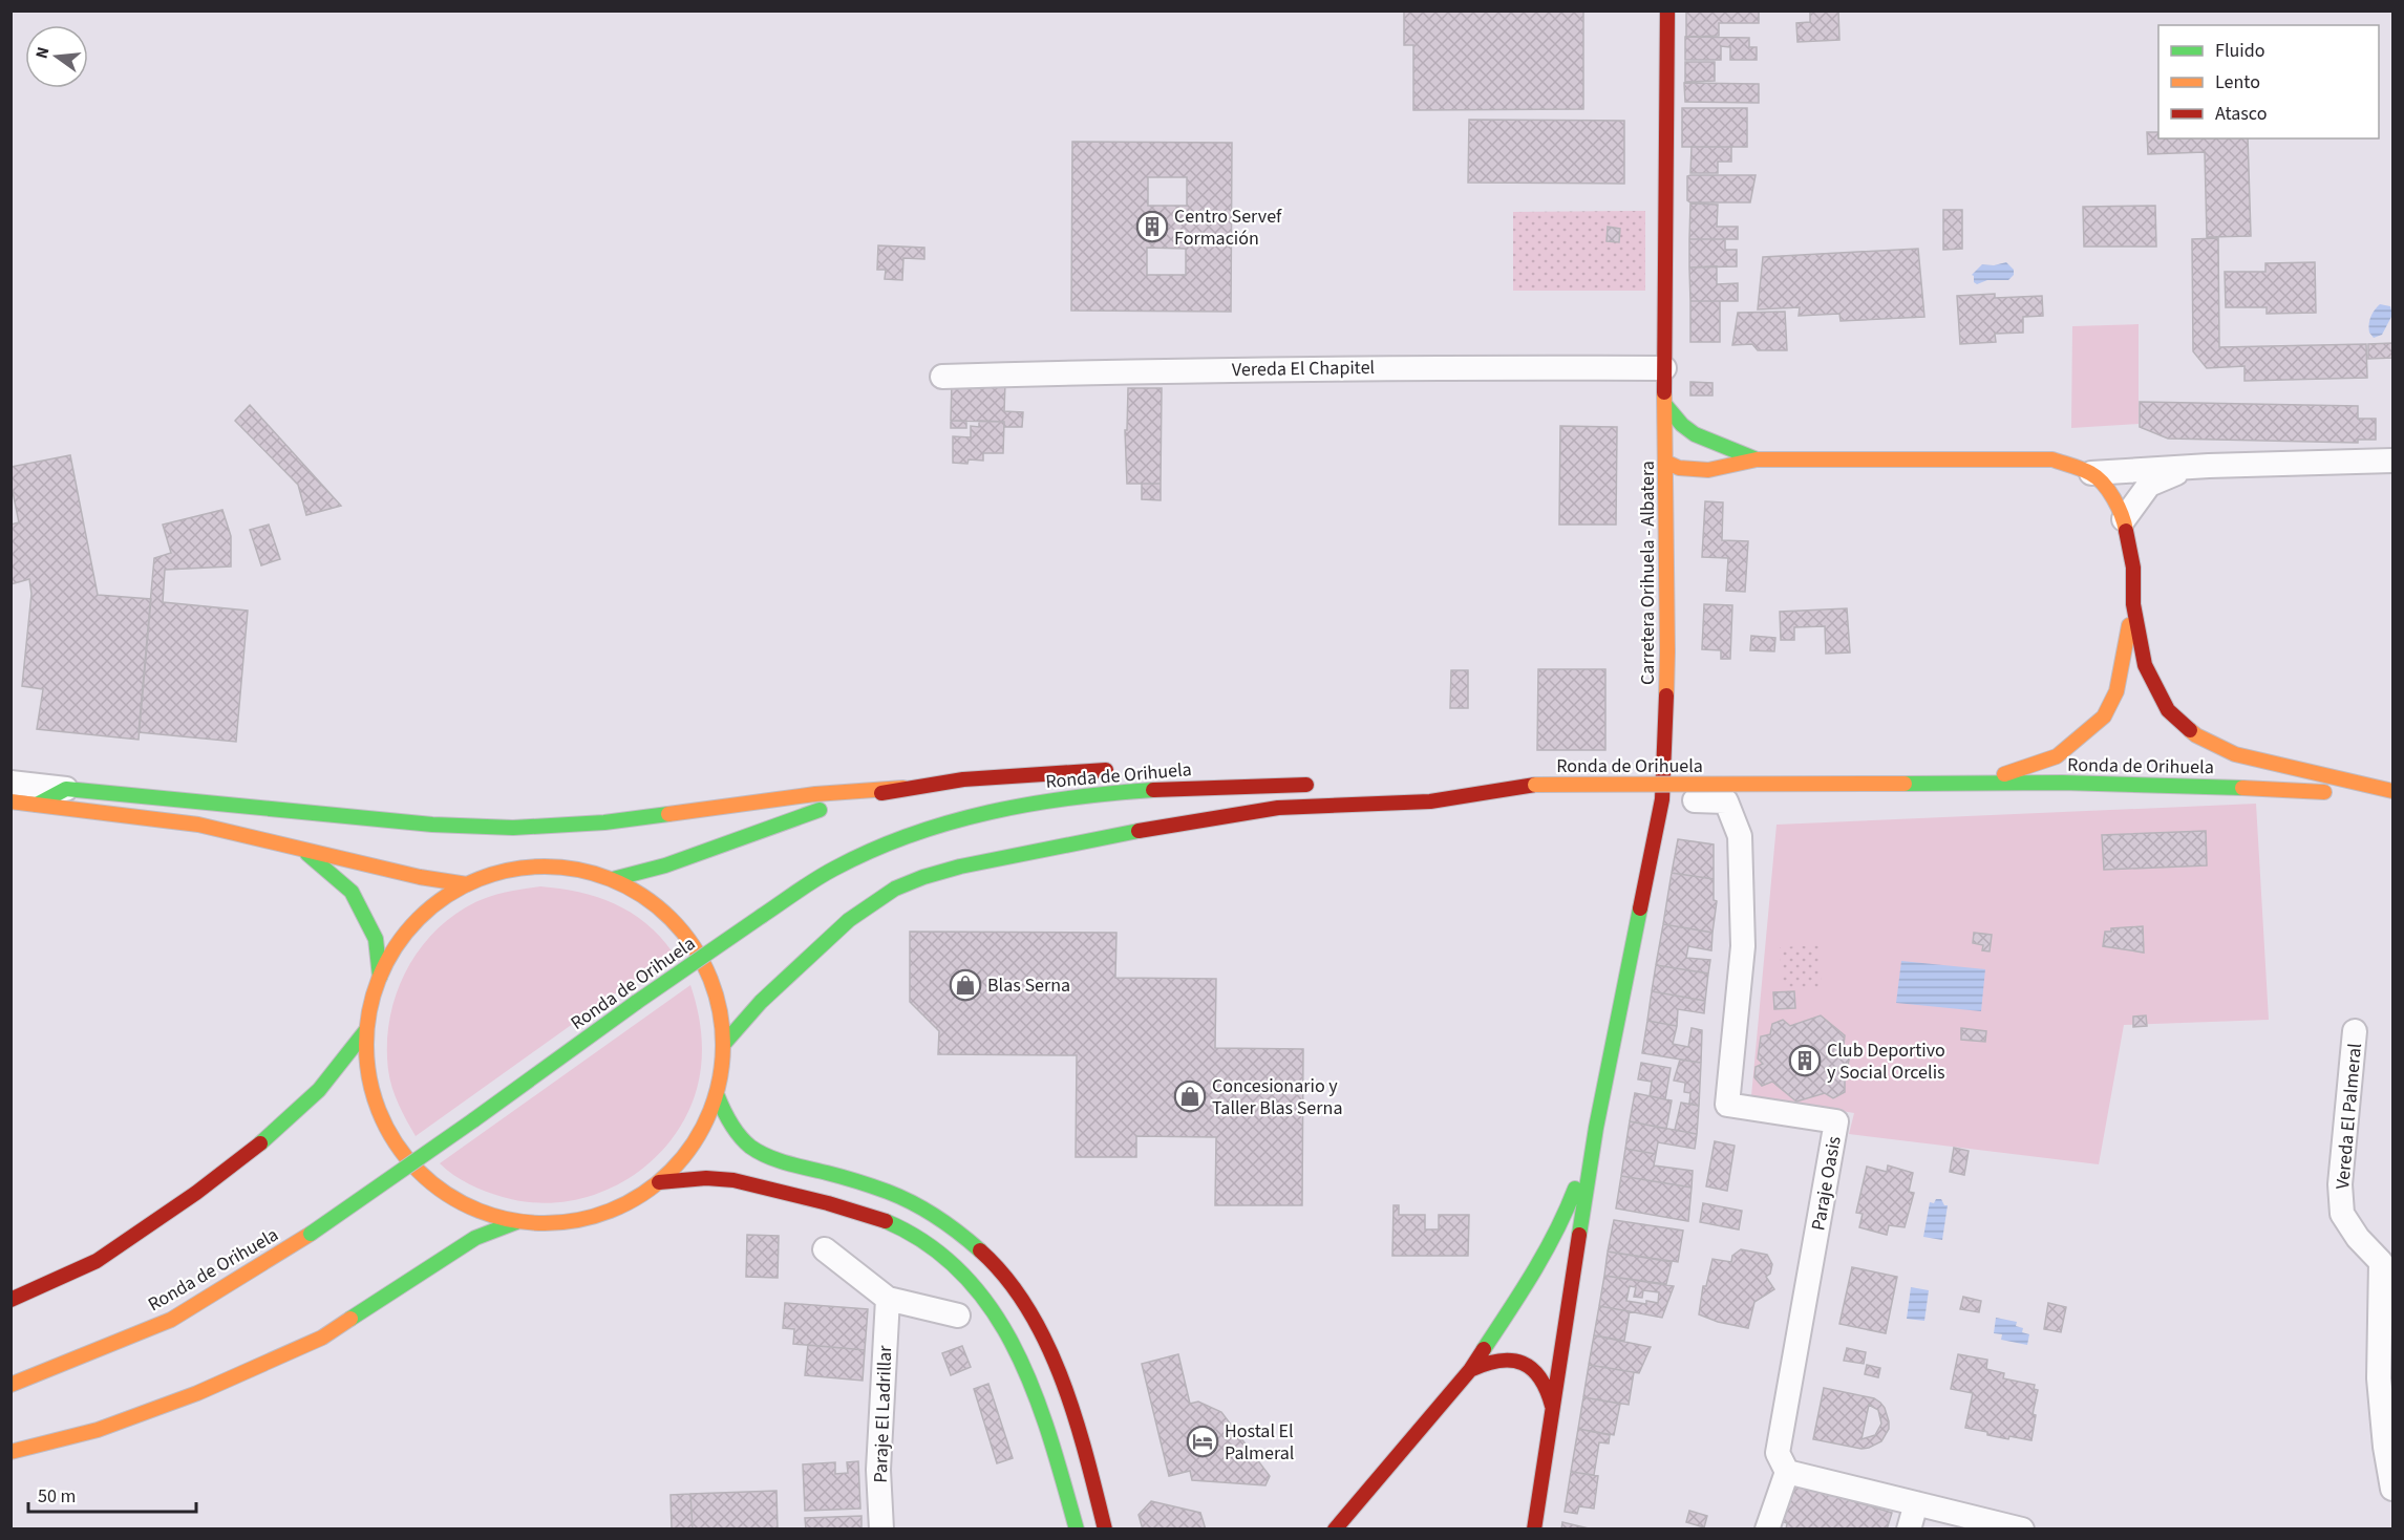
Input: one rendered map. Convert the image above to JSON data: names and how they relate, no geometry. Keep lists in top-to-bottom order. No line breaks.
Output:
{"streets":{"main road":["Carretera Orihuela - Albatera","Ronda de Orihuela"],"street":["Vereda El Chapitel","Vereda El Palmeral","Paraje Oasis","Paraje El Ladrillar"]},"crossings":[["Vereda El Chapitel","Carretera Orihuela - Albatera"],["Carretera Orihuela - Albatera","Paraje Oasis"]],"places":{"building":["Centro Servef Formación","Club Deportivo y Social Orcelis"],"shop":["Blas Serna","Concesionario y Taller Blas Serna"],"hotel":["Hostal El Palmeral"]},"legend":["Fluido","Lento","Atasco"],"scale_bar":"50 m","north":"left"}
